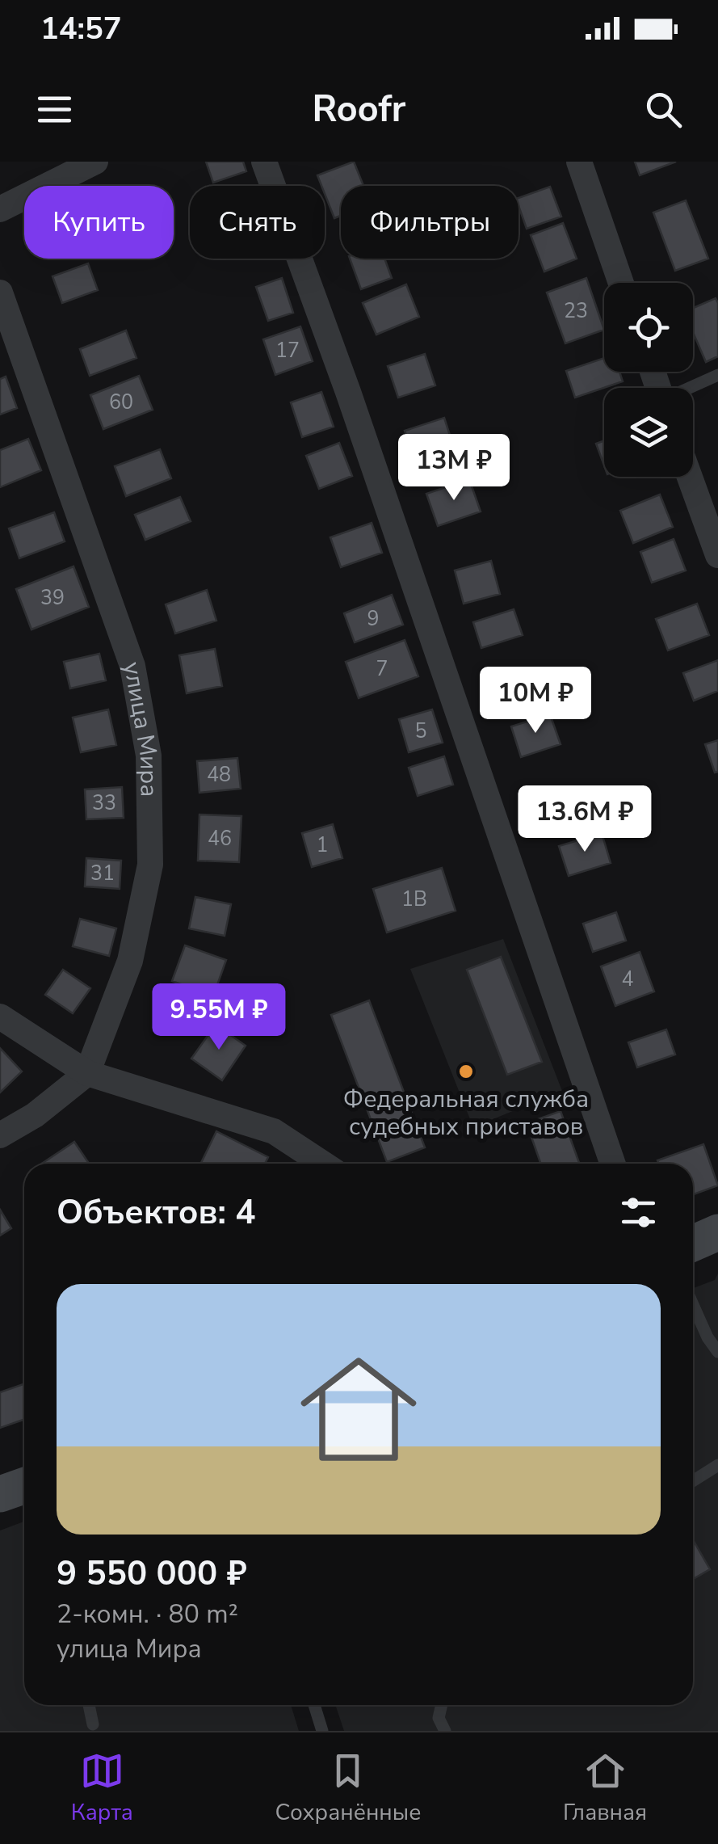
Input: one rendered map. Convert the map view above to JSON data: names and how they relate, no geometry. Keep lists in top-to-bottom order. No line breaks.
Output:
{"streets":{"street":["улица Мира"]},"places":["Федеральная служба судебных приставов"],"house_numbers":["23","17","60","39","9","7","5","48","33","46","1","31","1В","4"],"page":{"status":"14:57","header":"Roofr","chip":["Купить","Снять","Фильтры"],"price":["13M ₽","10M ₽","13.6M ₽","9.55M ₽"],"heading":"Объектов: 4","list":[{"name":"9 550 000 ₽","note":"2-комн. · 80 m² · улица Мира"}],"tabs":["Карта","Сохранённые","Главная"]}}
